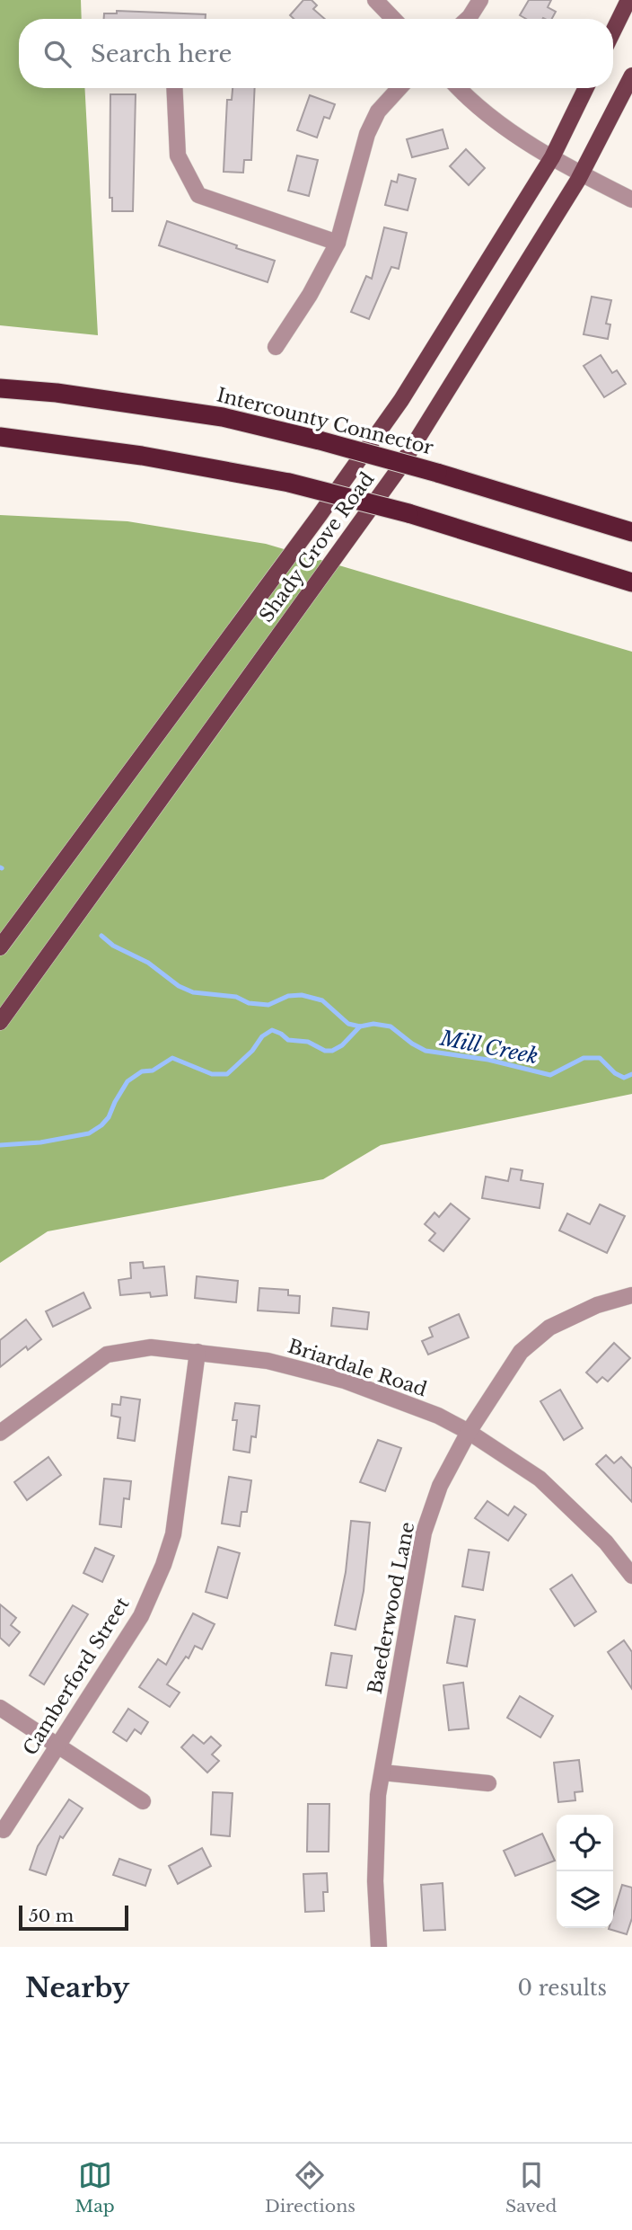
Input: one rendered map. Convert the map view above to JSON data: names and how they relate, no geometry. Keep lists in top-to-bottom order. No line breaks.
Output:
{"streets":{"highway":["Intercounty Connector"],"main road":["Shady Grove Road"],"street":["Briardale Road","Baederwood Lane","Camberford Street"]},"crossings":[["Briardale Road","Baederwood Lane"],["Briardale Road","Camberford Street"]],"water":["Mill Creek"],"scale_bar":"50 m","page":{"search":"Search here","scale":"50 m","heading":["Nearby","0 results"],"nav":["Map","Directions","Saved"]}}
